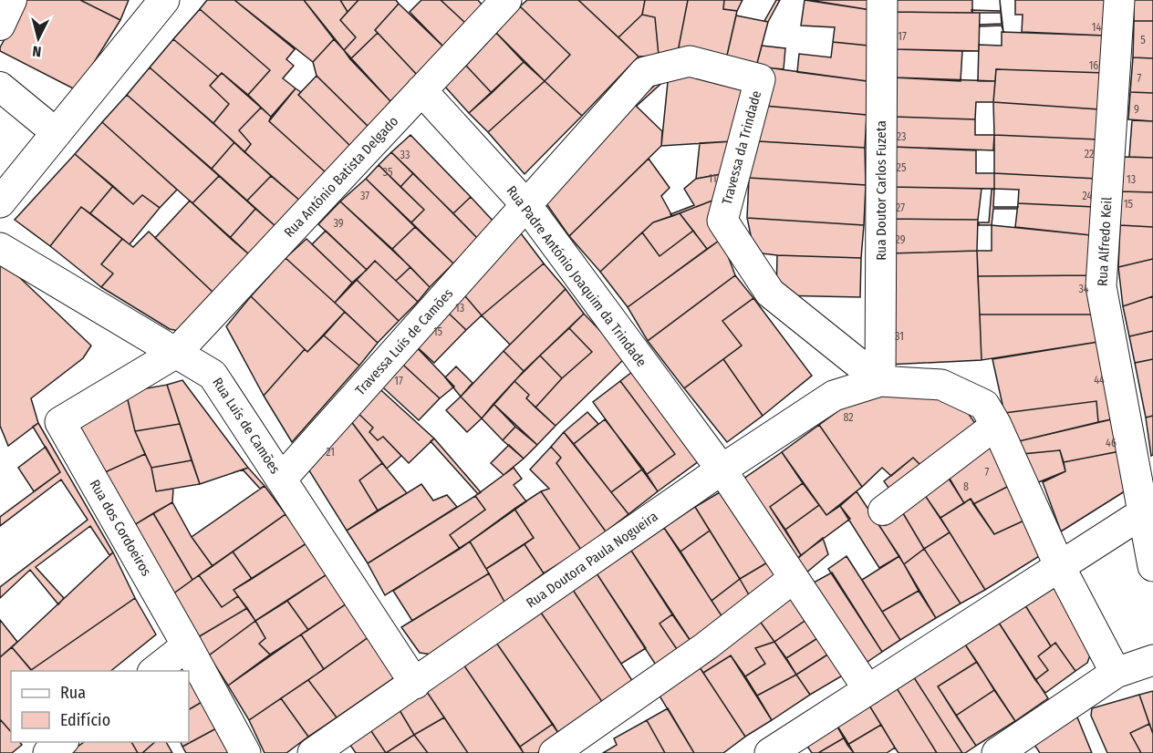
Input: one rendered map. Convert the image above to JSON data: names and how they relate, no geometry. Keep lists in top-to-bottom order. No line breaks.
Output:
{"streets":{"street":["Travessa da Trindade","Rua António Batista Delgado","Rua Doutor Carlos Fuzeta","Rua Alfredo Keil","Rua Padre António Joaquim da Trindade","Travessa Luís de Camões","Rua Luís de Camões","Rua dos Cordoeiros","Rua Doutora Paula Nogueira"]},"crossings":[["Travessa da Trindade","Rua Doutor Carlos Fuzeta"],["Travessa da Trindade","Rua Padre António Joaquim da Trindade"],["Travessa da Trindade","Travessa Luís de Camões"],["Travessa da Trindade","Rua Doutora Paula Nogueira"],["Rua António Batista Delgado","Rua Padre António Joaquim da Trindade"],["Rua António Batista Delgado","Rua Luís de Camões"],["Rua António Batista Delgado","Rua dos Cordoeiros"],["Rua Doutor Carlos Fuzeta","Rua Doutora Paula Nogueira"],["Rua Padre António Joaquim da Trindade","Travessa Luís de Camões"],["Rua Padre António Joaquim da Trindade","Rua Doutora Paula Nogueira"],["Travessa Luís de Camões","Rua Luís de Camões"],["Rua Luís de Camões","Rua dos Cordoeiros"],["Rua Luís de Camões","Rua Doutora Paula Nogueira"]],"house_numbers":["14","17","5","16","7","9","23","22","33","25","35","11","13","37","24","15","27","39","29","34","13","15","31","44","17","82","46","21","7","8"],"legend":["Rua","Edifício"],"north":"bottom"}
